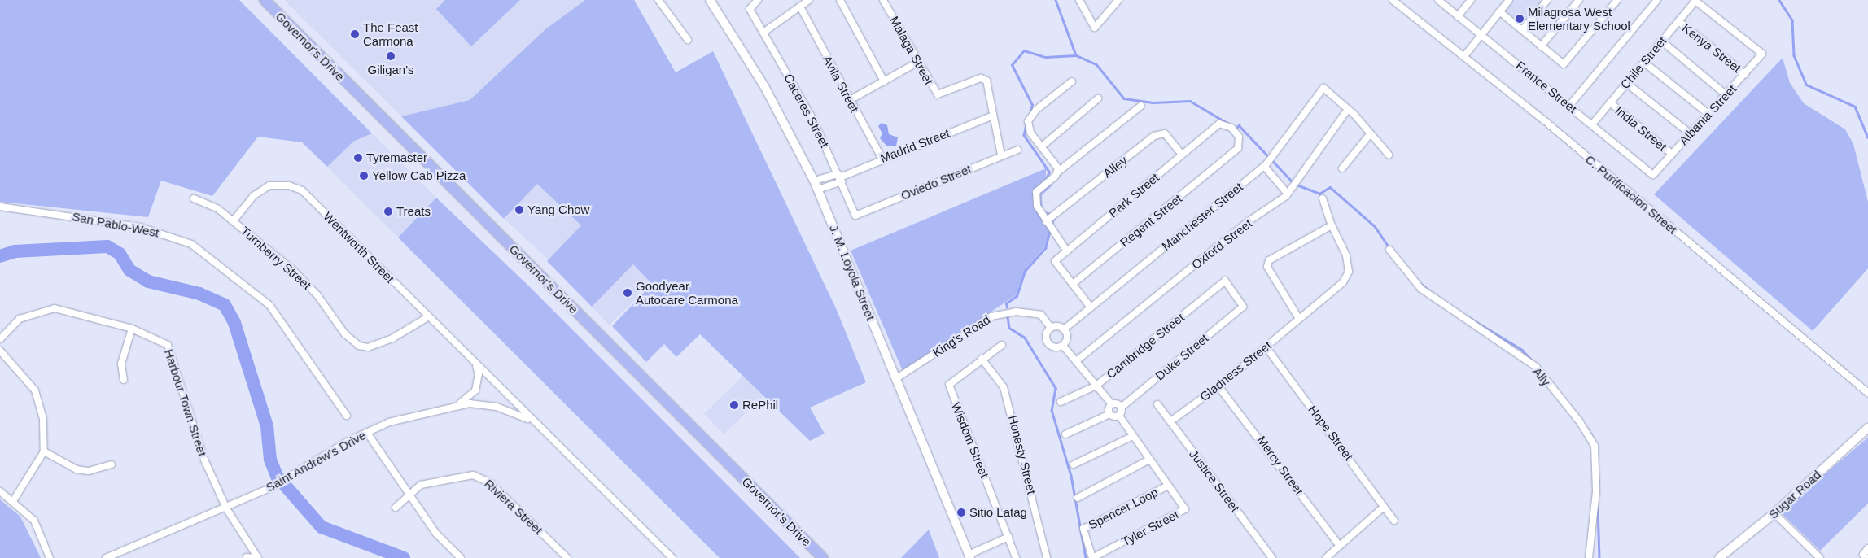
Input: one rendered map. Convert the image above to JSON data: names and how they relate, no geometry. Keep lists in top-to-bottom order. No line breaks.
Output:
{"streets":{"highway":["Governor's Drive"],"main road":["J. M. Loyola Street","Sugar Road"],"street":["Kenya Street","Malaga Street","Chile Street","Avila Street","France Street","Caceres Street","Albania Street","India Street","Madrid Street","Alley","Oviedo Street","C. Purificacion Street","Park Street","Manchester Street","Regent Street","San Pablo-West","Oxford Street","Wentworth Street","Turnberry Street","King's Road","Cambridge Street","Duke Street","Gladness Street","Ally","Harbour Town Street","Hope Street","Wisdom Street","Honesty Street","Saint Andrew's Drive","Mercy Street","Justice Street","Riviera Street","Spencer Loop","Tyler Street"]},"crossings":[["Kenya Street","Chile Street"],["Kenya Street","Albania Street"],["Malaga Street","Madrid Street"],["Malaga Street","Oviedo Street"],["Chile Street","France Street"],["Chile Street","Albania Street"],["Chile Street","India Street"],["Avila Street","Madrid Street"],["France Street","Albania Street"],["Caceres Street","Madrid Street"],["Caceres Street","Oviedo Street"],["Albania Street","India Street"],["Madrid Street","J. M. Loyola Street"],["Alley","Park Street"],["Park Street","Manchester Street"],["Park Street","Regent Street"],["Manchester Street","Oxford Street"],["Manchester Street","King's Road"],["Wentworth Street","Turnberry Street"],["Wentworth Street","Saint Andrew's Drive"],["J. M. Loyola Street","King's Road"],["Cambridge Street","Duke Street"],["Gladness Street","Hope Street"],["Gladness Street","Mercy Street"],["Gladness Street","Justice Street"],["Harbour Town Street","Saint Andrew's Drive"],["Wisdom Street","Honesty Street"],["Spencer Loop","Tyler Street"]],"places":["Milagrosa West Elementary School","The Feast Carmona","Giligan's","Tyremaster","Yellow Cab Pizza","Yang Chow","Treats","Goodyear Autocare Carmona","RePhil","Sitio Latag"]}
